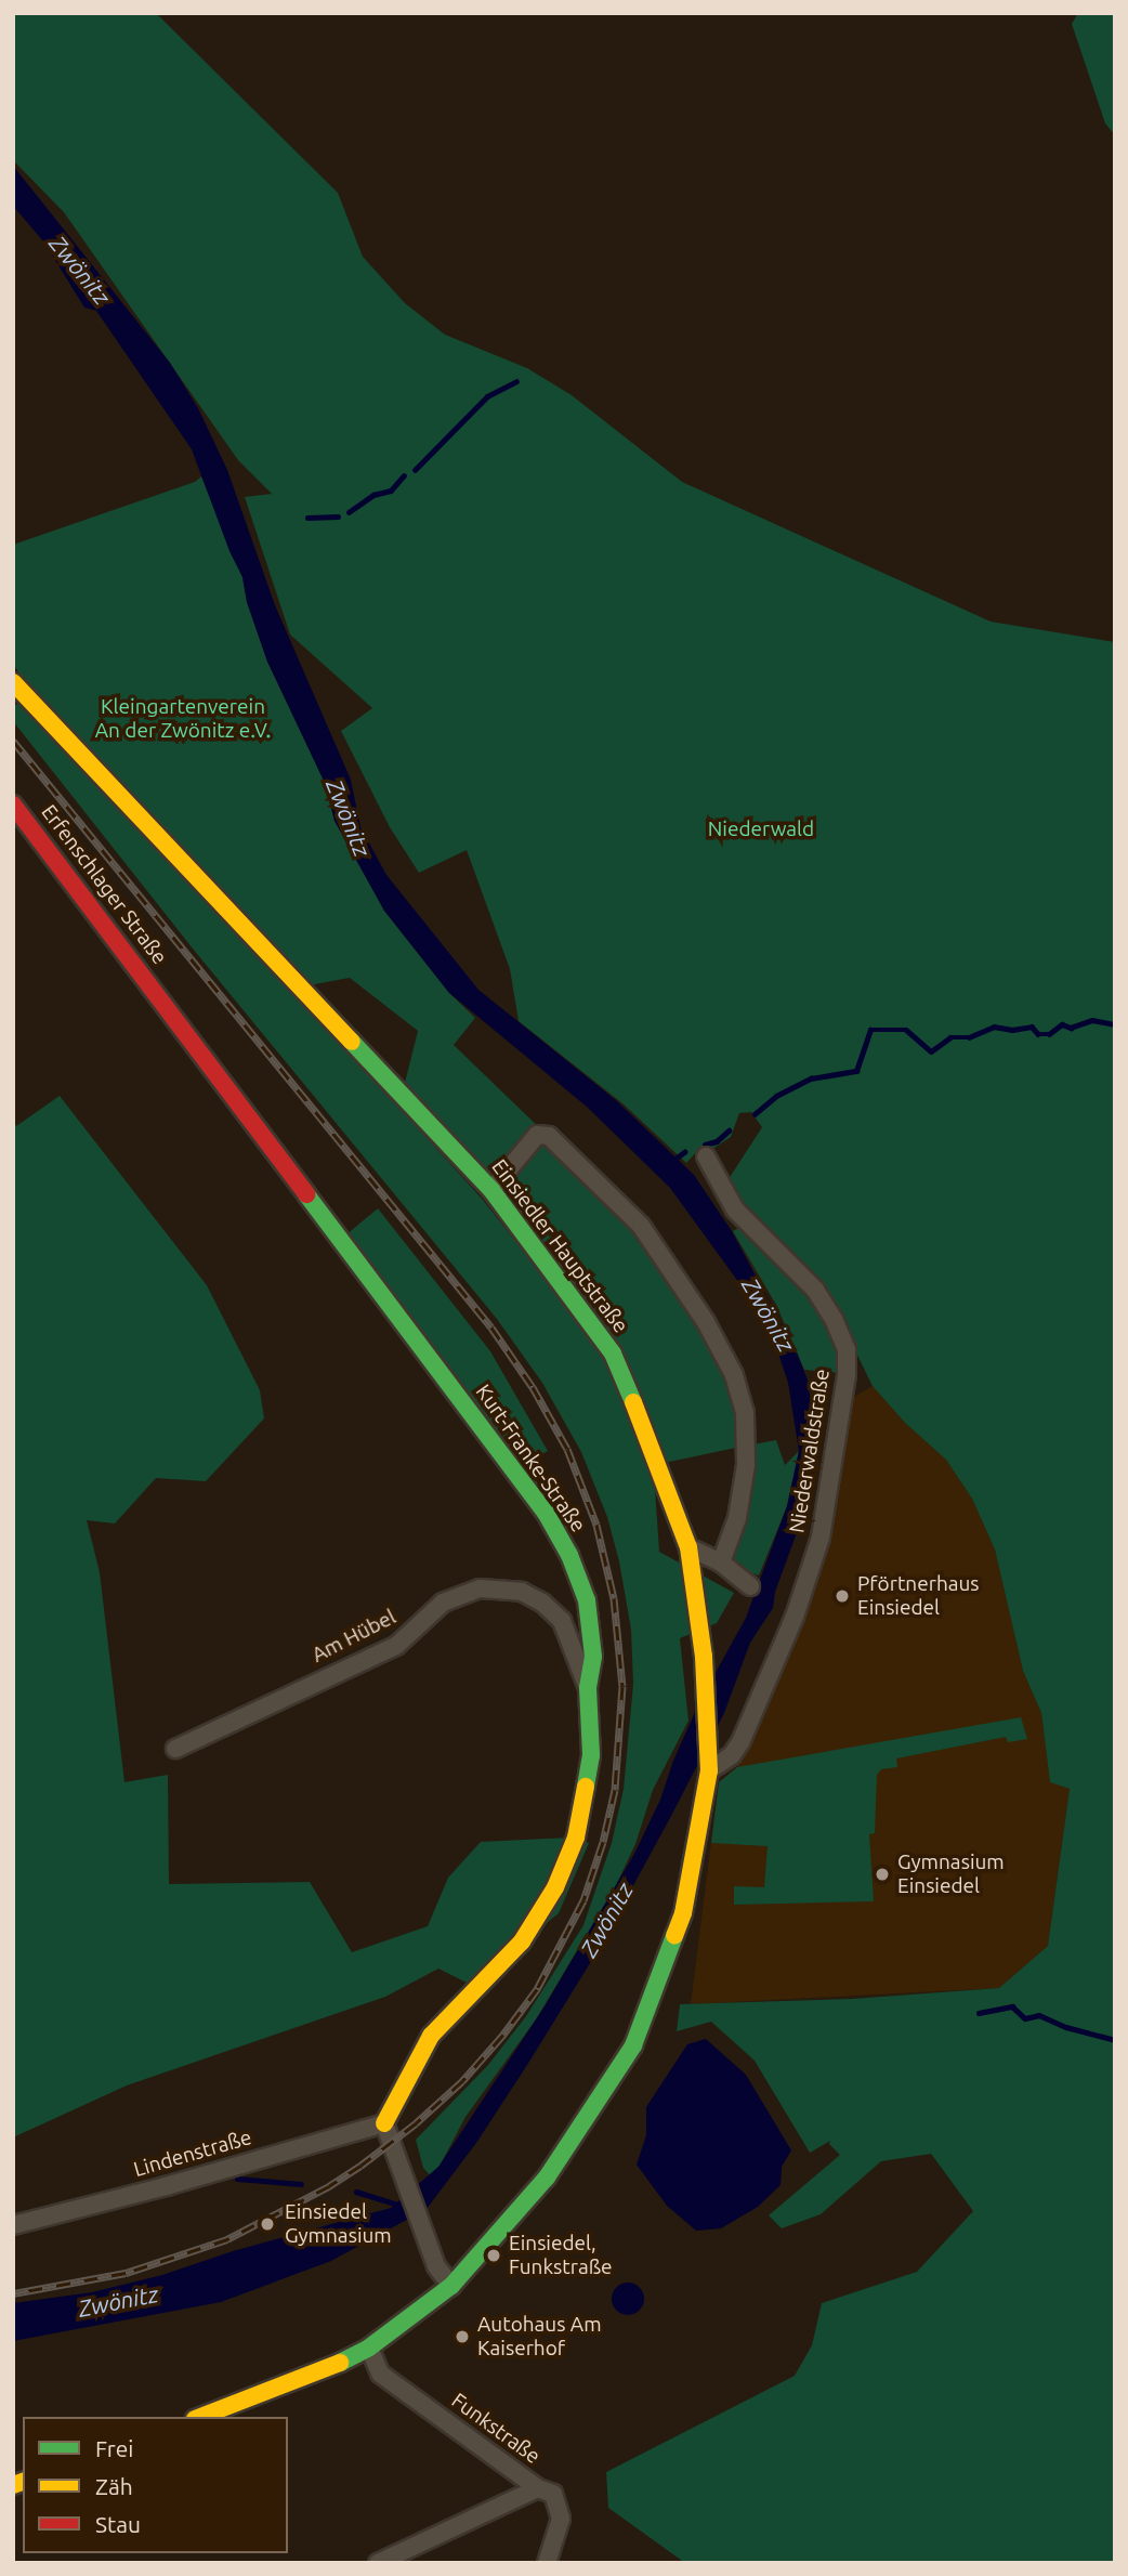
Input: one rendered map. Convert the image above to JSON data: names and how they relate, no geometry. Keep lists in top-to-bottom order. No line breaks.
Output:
{"streets":{"main road":["Erfenschlager Straße","Einsiedler Hauptstraße","Kurt-Franke-Straße"],"street":["Niederwaldstraße","Am Hübel","Lindenstraße","Funkstraße"]},"crossings":[["Erfenschlager Straße","Kurt-Franke-Straße"],["Einsiedler Hauptstraße","Niederwaldstraße"],["Einsiedler Hauptstraße","Funkstraße"],["Kurt-Franke-Straße","Am Hübel"],["Kurt-Franke-Straße","Lindenstraße"]],"water":["Zwönitz"],"parks":["Kleingartenverein An der Zwönitz e.V.","Niederwald"],"places":["Pförtnerhaus Einsiedel","Gymnasium Einsiedel","Einsiedel Gymnasium","Einsiedel, Funkstraße","Autohaus Am Kaiserhof"],"legend":["Frei","Zäh","Stau"]}
